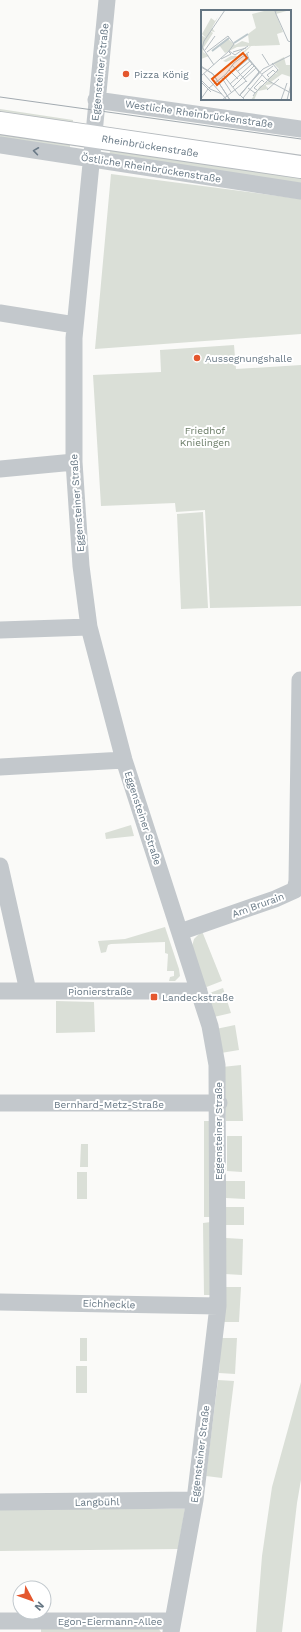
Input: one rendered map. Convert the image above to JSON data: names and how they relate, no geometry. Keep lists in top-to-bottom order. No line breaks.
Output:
{"streets":{"main road":["Rheinbrückenstraße"],"street":["Eggensteiner Straße","Westliche Rheinbrückenstraße","Östliche Rheinbrückenstraße","Am Brurain","Pionierstraße","Bernhard-Metz-Straße","Eichheckle","Langbühl","Egon-Eiermann-Allee"]},"crossings":[["Eggensteiner Straße","Westliche Rheinbrückenstraße"],["Eggensteiner Straße","Rheinbrückenstraße"],["Eggensteiner Straße","Östliche Rheinbrückenstraße"],["Eggensteiner Straße","Am Brurain"],["Eggensteiner Straße","Pionierstraße"],["Eggensteiner Straße","Bernhard-Metz-Straße"],["Eggensteiner Straße","Eichheckle"],["Eggensteiner Straße","Langbühl"],["Eggensteiner Straße","Egon-Eiermann-Allee"]],"parks":["Friedhof Knielingen"],"places":{"other":["Pizza König","Aussegnungshalle"],"transit":["Landeckstraße"]},"north":"bottom right"}
